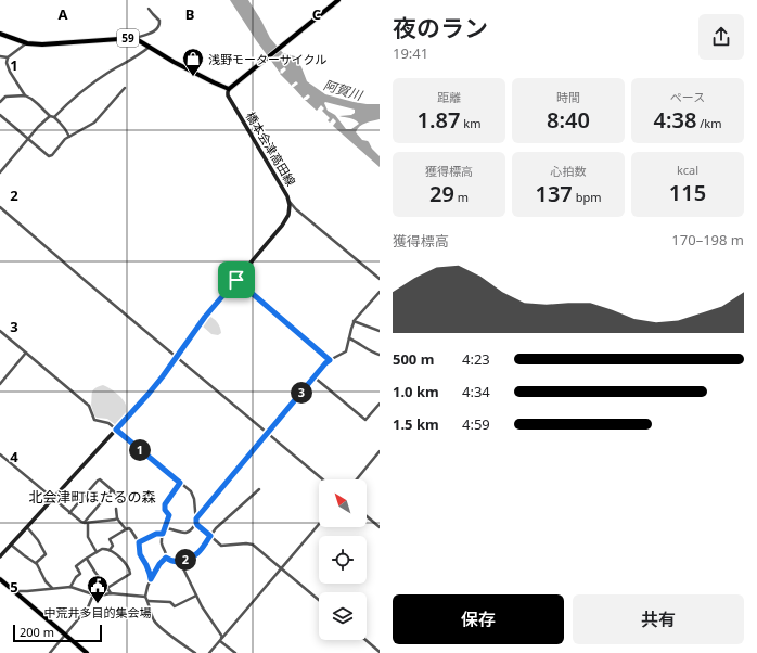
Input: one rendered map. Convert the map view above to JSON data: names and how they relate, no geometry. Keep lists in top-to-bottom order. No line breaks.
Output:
{"streets":{"main road":["59","橋本会津高田線"]},"crossings":[["59","橋本会津高田線"]],"districts":["北会津町ほたるの森"],"water":["阿賀川"],"places":{"shop":["浅野モーターサイクル"],"public building":["中荒井多目的集会場"]},"scale_bar":"200 m","north":"top left","page":{"heading":["夜のラン","19:41"],"stats":[["距離","1.87 km"],["時間","8:40"],["ペース","4:38 /km"],["獲得標高","29 m"],["心拍数","137 bpm"],["kcal","115"]],"chart":["獲得標高","170–198 m"],"list":[{"name":"500 m","note":"4:23"},{"name":"1.0 km","note":"4:34"},{"name":"1.5 km","note":"4:59"}],"pins":["3","1","2"],"buttons":["保存","共有"],"scale":"200 m"},"grid":{"columns":["A","B","C"],"rows":["1","2","3","4","5"]}}
